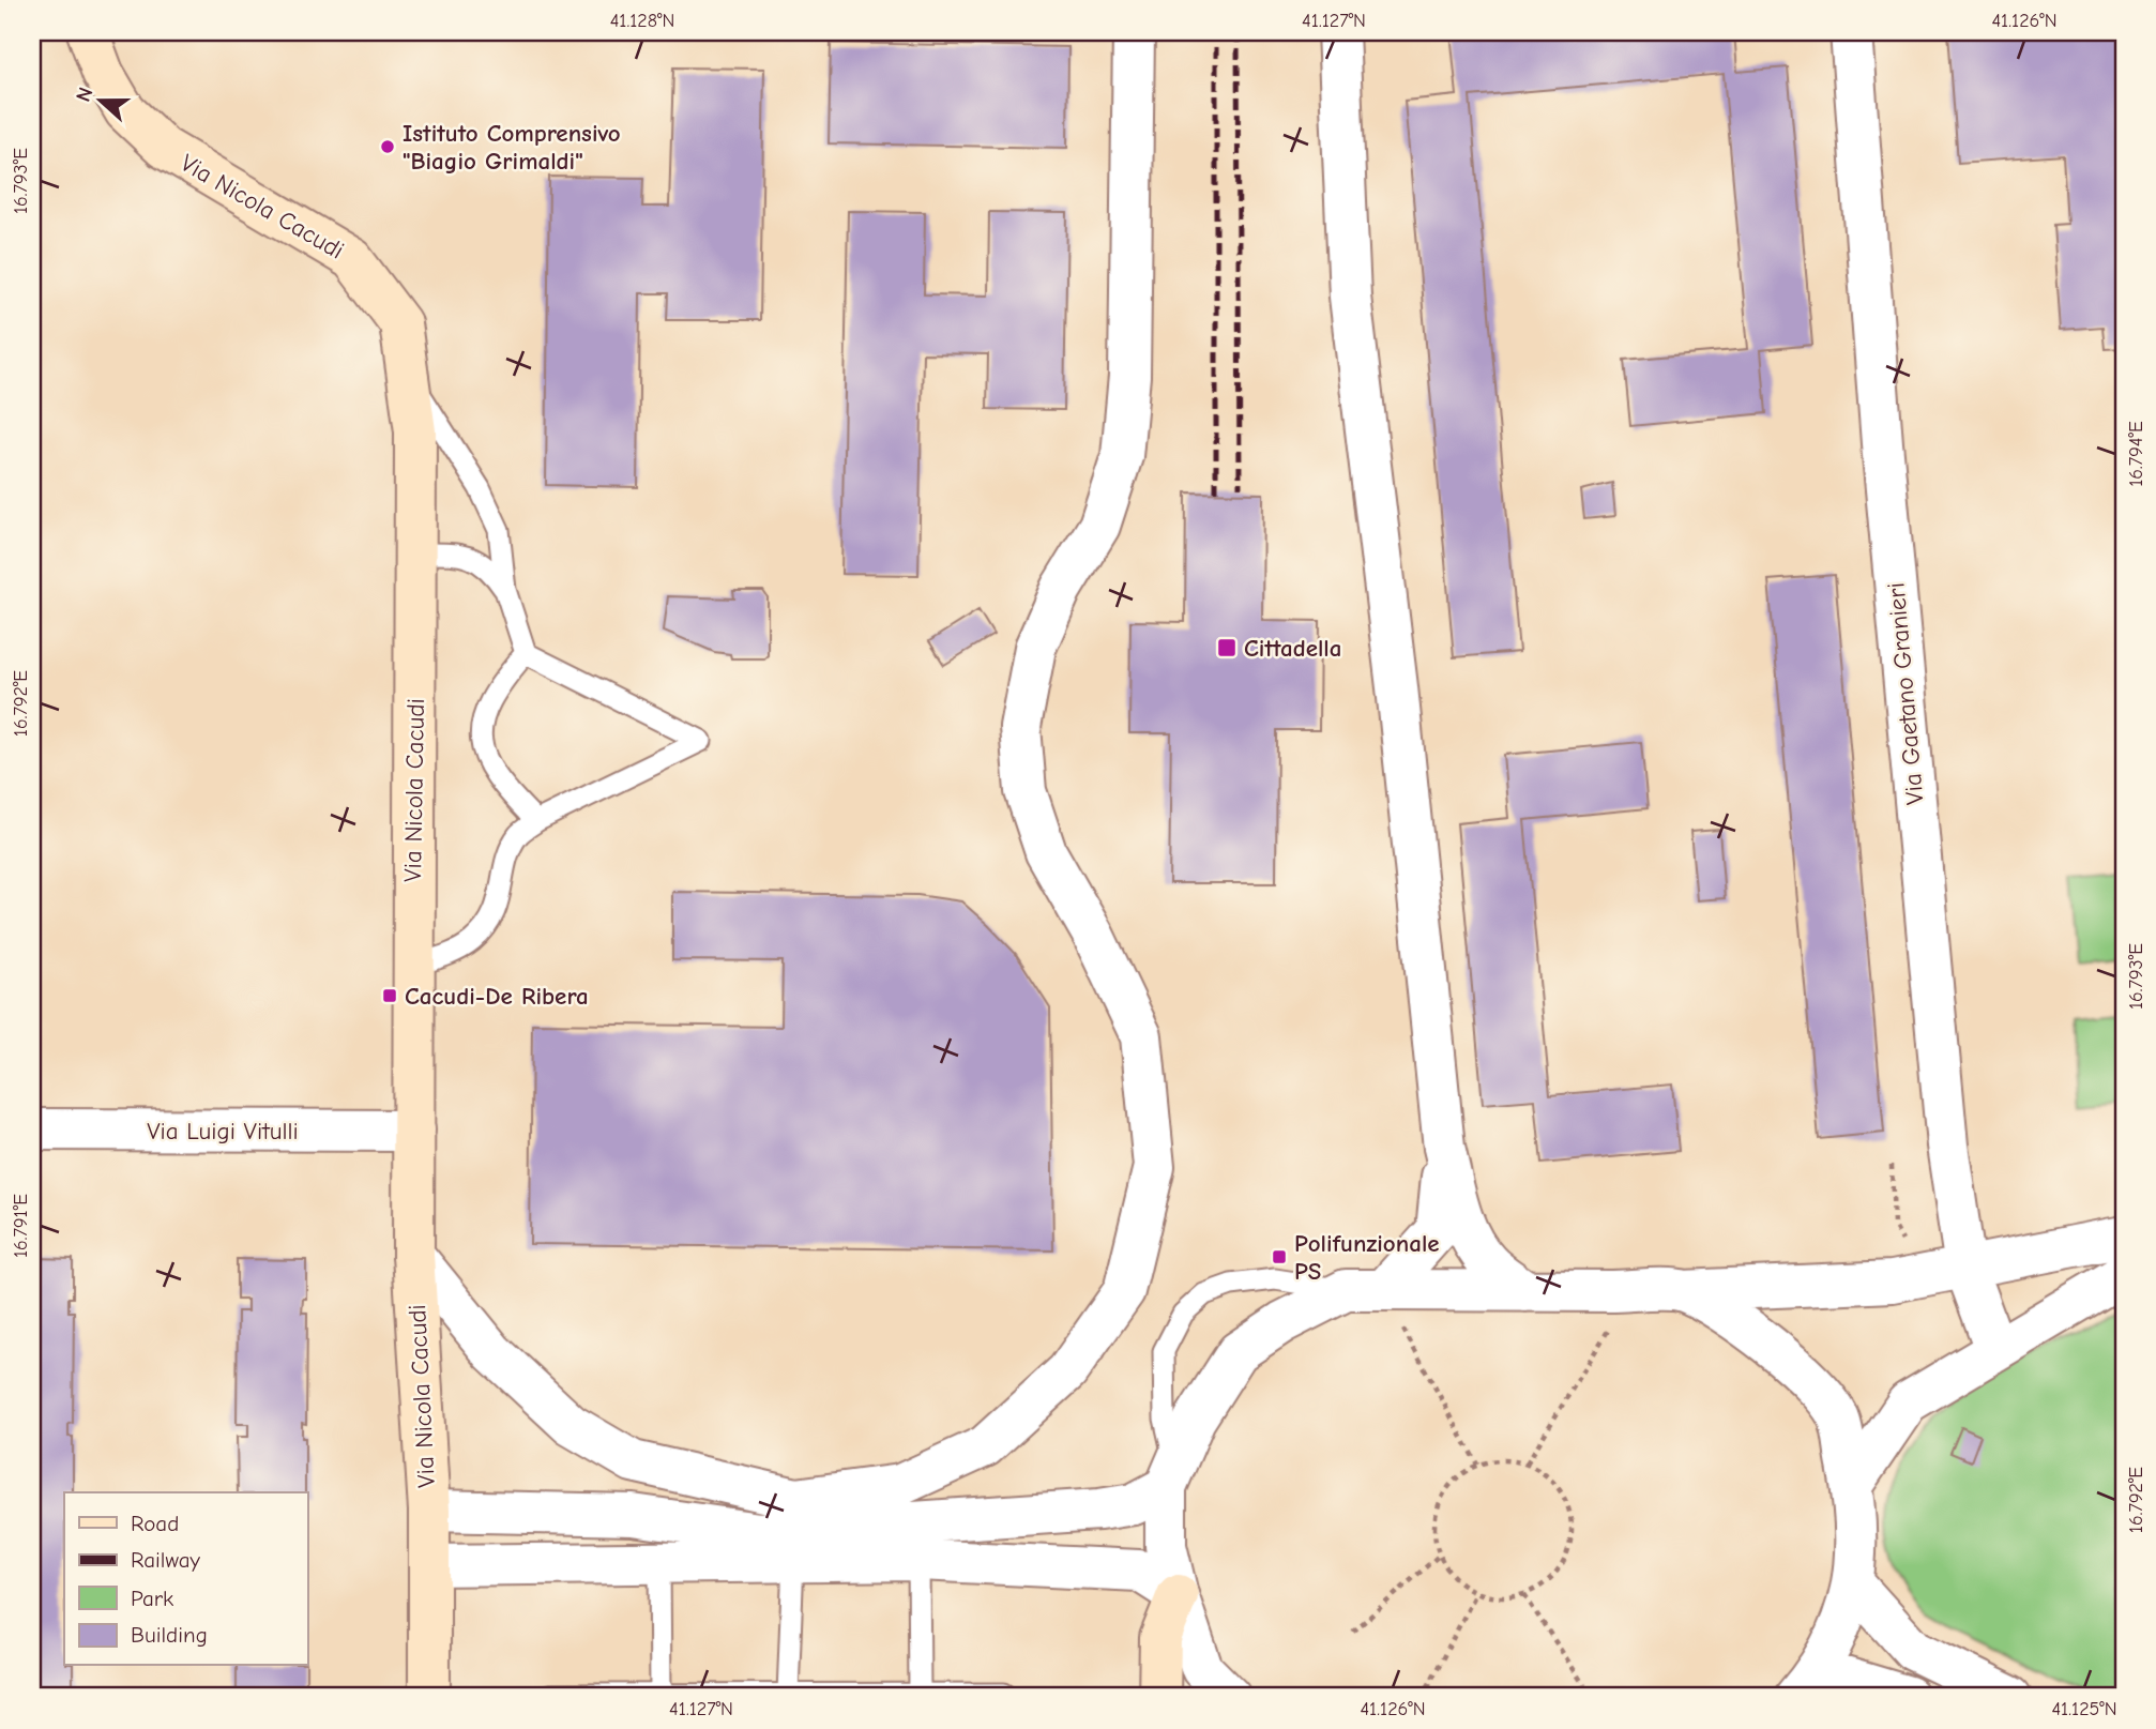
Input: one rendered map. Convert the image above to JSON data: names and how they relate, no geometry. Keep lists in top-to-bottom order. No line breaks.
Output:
{"streets":{"street":["Via Nicola Cacudi","Via Gaetano Granieri","Via Luigi Vitulli"]},"crossings":[["Via Nicola Cacudi","Via Luigi Vitulli"]],"places":{"other":["Istituto Comprensivo \"Biagio Grimaldi\""],"transit":["Cittadella","Cacudi-De Ribera","Polifunzionale PS"]},"legend":["Road","Railway","Park","Building"],"north":"left","coordinates":["41.128°N","41.127°N","41.126°N","16.793°E","16.794°E","16.792°E","16.791°E","41.125°N"]}
